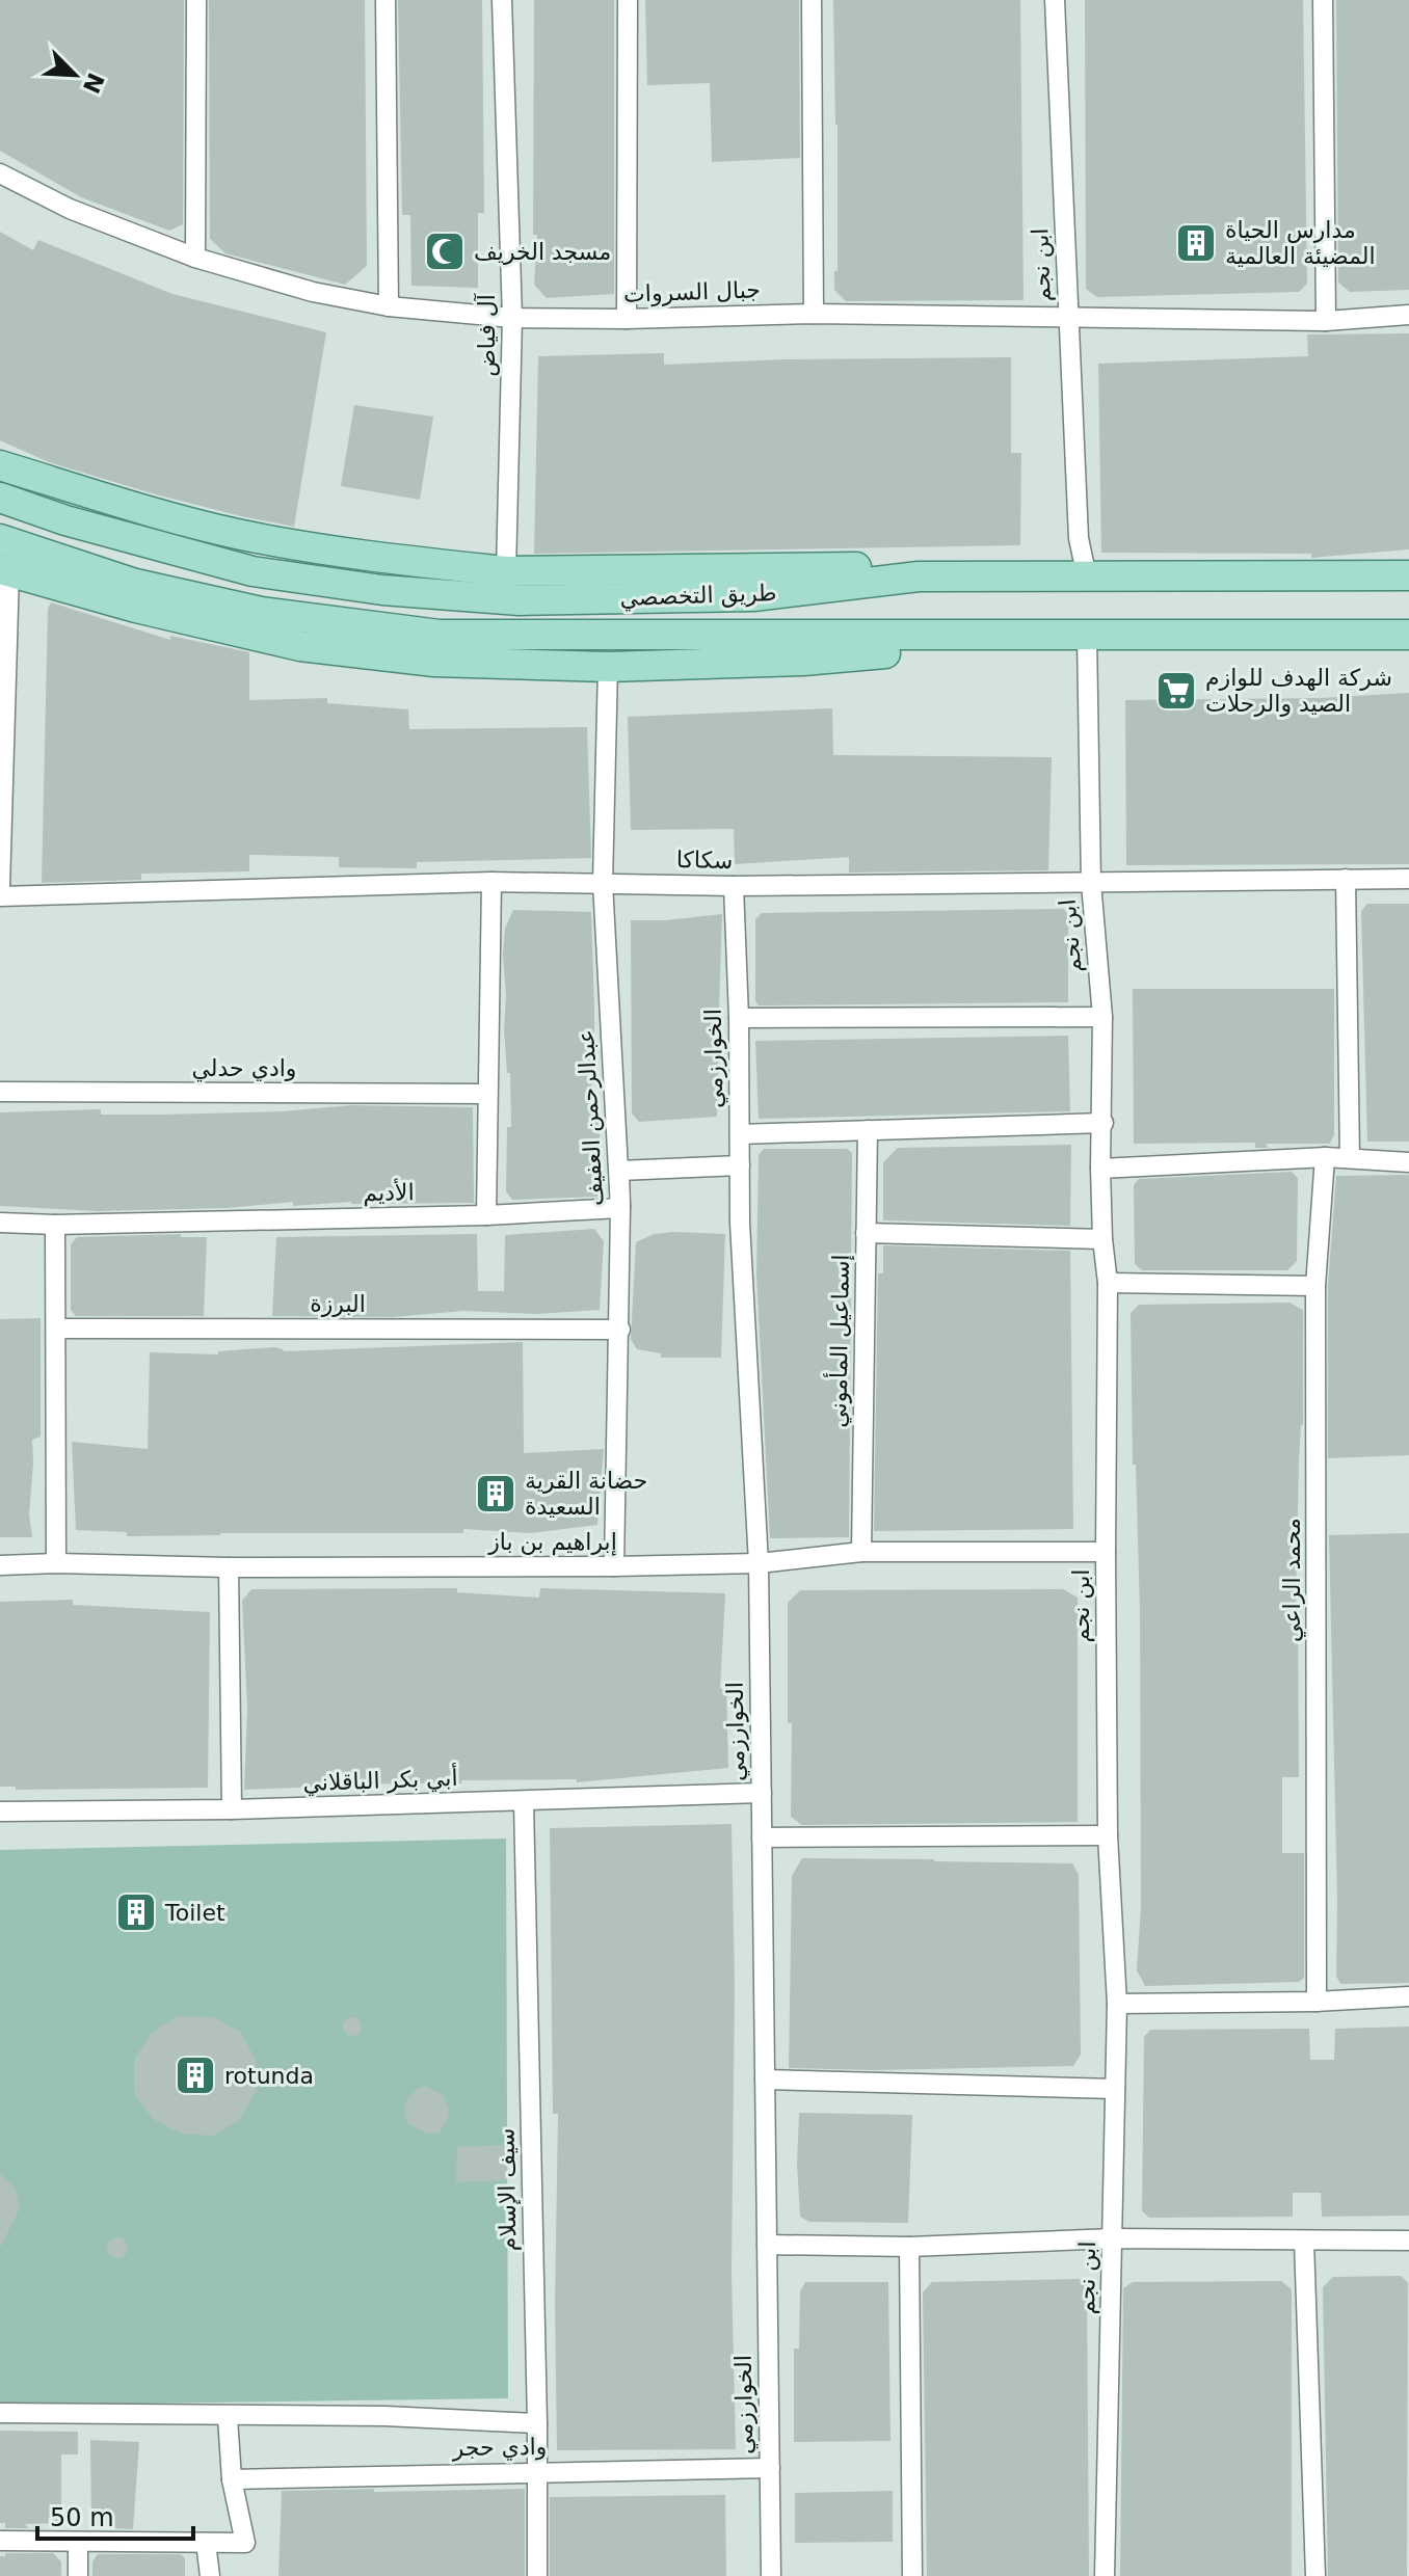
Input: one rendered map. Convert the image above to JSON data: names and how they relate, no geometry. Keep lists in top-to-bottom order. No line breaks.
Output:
{"streets":{"main road":["طريق التخصصي"],"street":["ابن نجم","جبال السروات","آل فياض","سكاكا","الخوارزمي","وادي حدلي","عبدالرحمن العفيف","الأديم","البرزة","إسماعيل المأموني","إبراهيم بن باز","محمد الراعي","أبي بكر الباقلاني","سيف الإسلام","وادي حجر"]},"crossings":[["ابن نجم","جبال السروات"],["ابن نجم","طريق التخصصي"],["ابن نجم","سكاكا"],["ابن نجم","إبراهيم بن باز"],["جبال السروات","آل فياض"],["سكاكا","الخوارزمي"],["سكاكا","عبدالرحمن العفيف"],["الخوارزمي","إبراهيم بن باز"],["الخوارزمي","أبي بكر الباقلاني"],["الخوارزمي","وادي حجر"],["عبدالرحمن العفيف","الأديم"],["عبدالرحمن العفيف","البرزة"],["عبدالرحمن العفيف","إبراهيم بن باز"],["إسماعيل المأموني","إبراهيم بن باز"],["أبي بكر الباقلاني","سيف الإسلام"],["سيف الإسلام","وادي حجر"]],"places":{"building":["مدارس الحياة المضيئة العالمية","حضانة القرية السعيدة","Toilet","rotunda"],"mosque":["مسجد الخريف"],"supermarket":["شركة الهدف للوازم الصيد والرحلات"]},"scale_bar":"50 m","north":"bottom right"}
